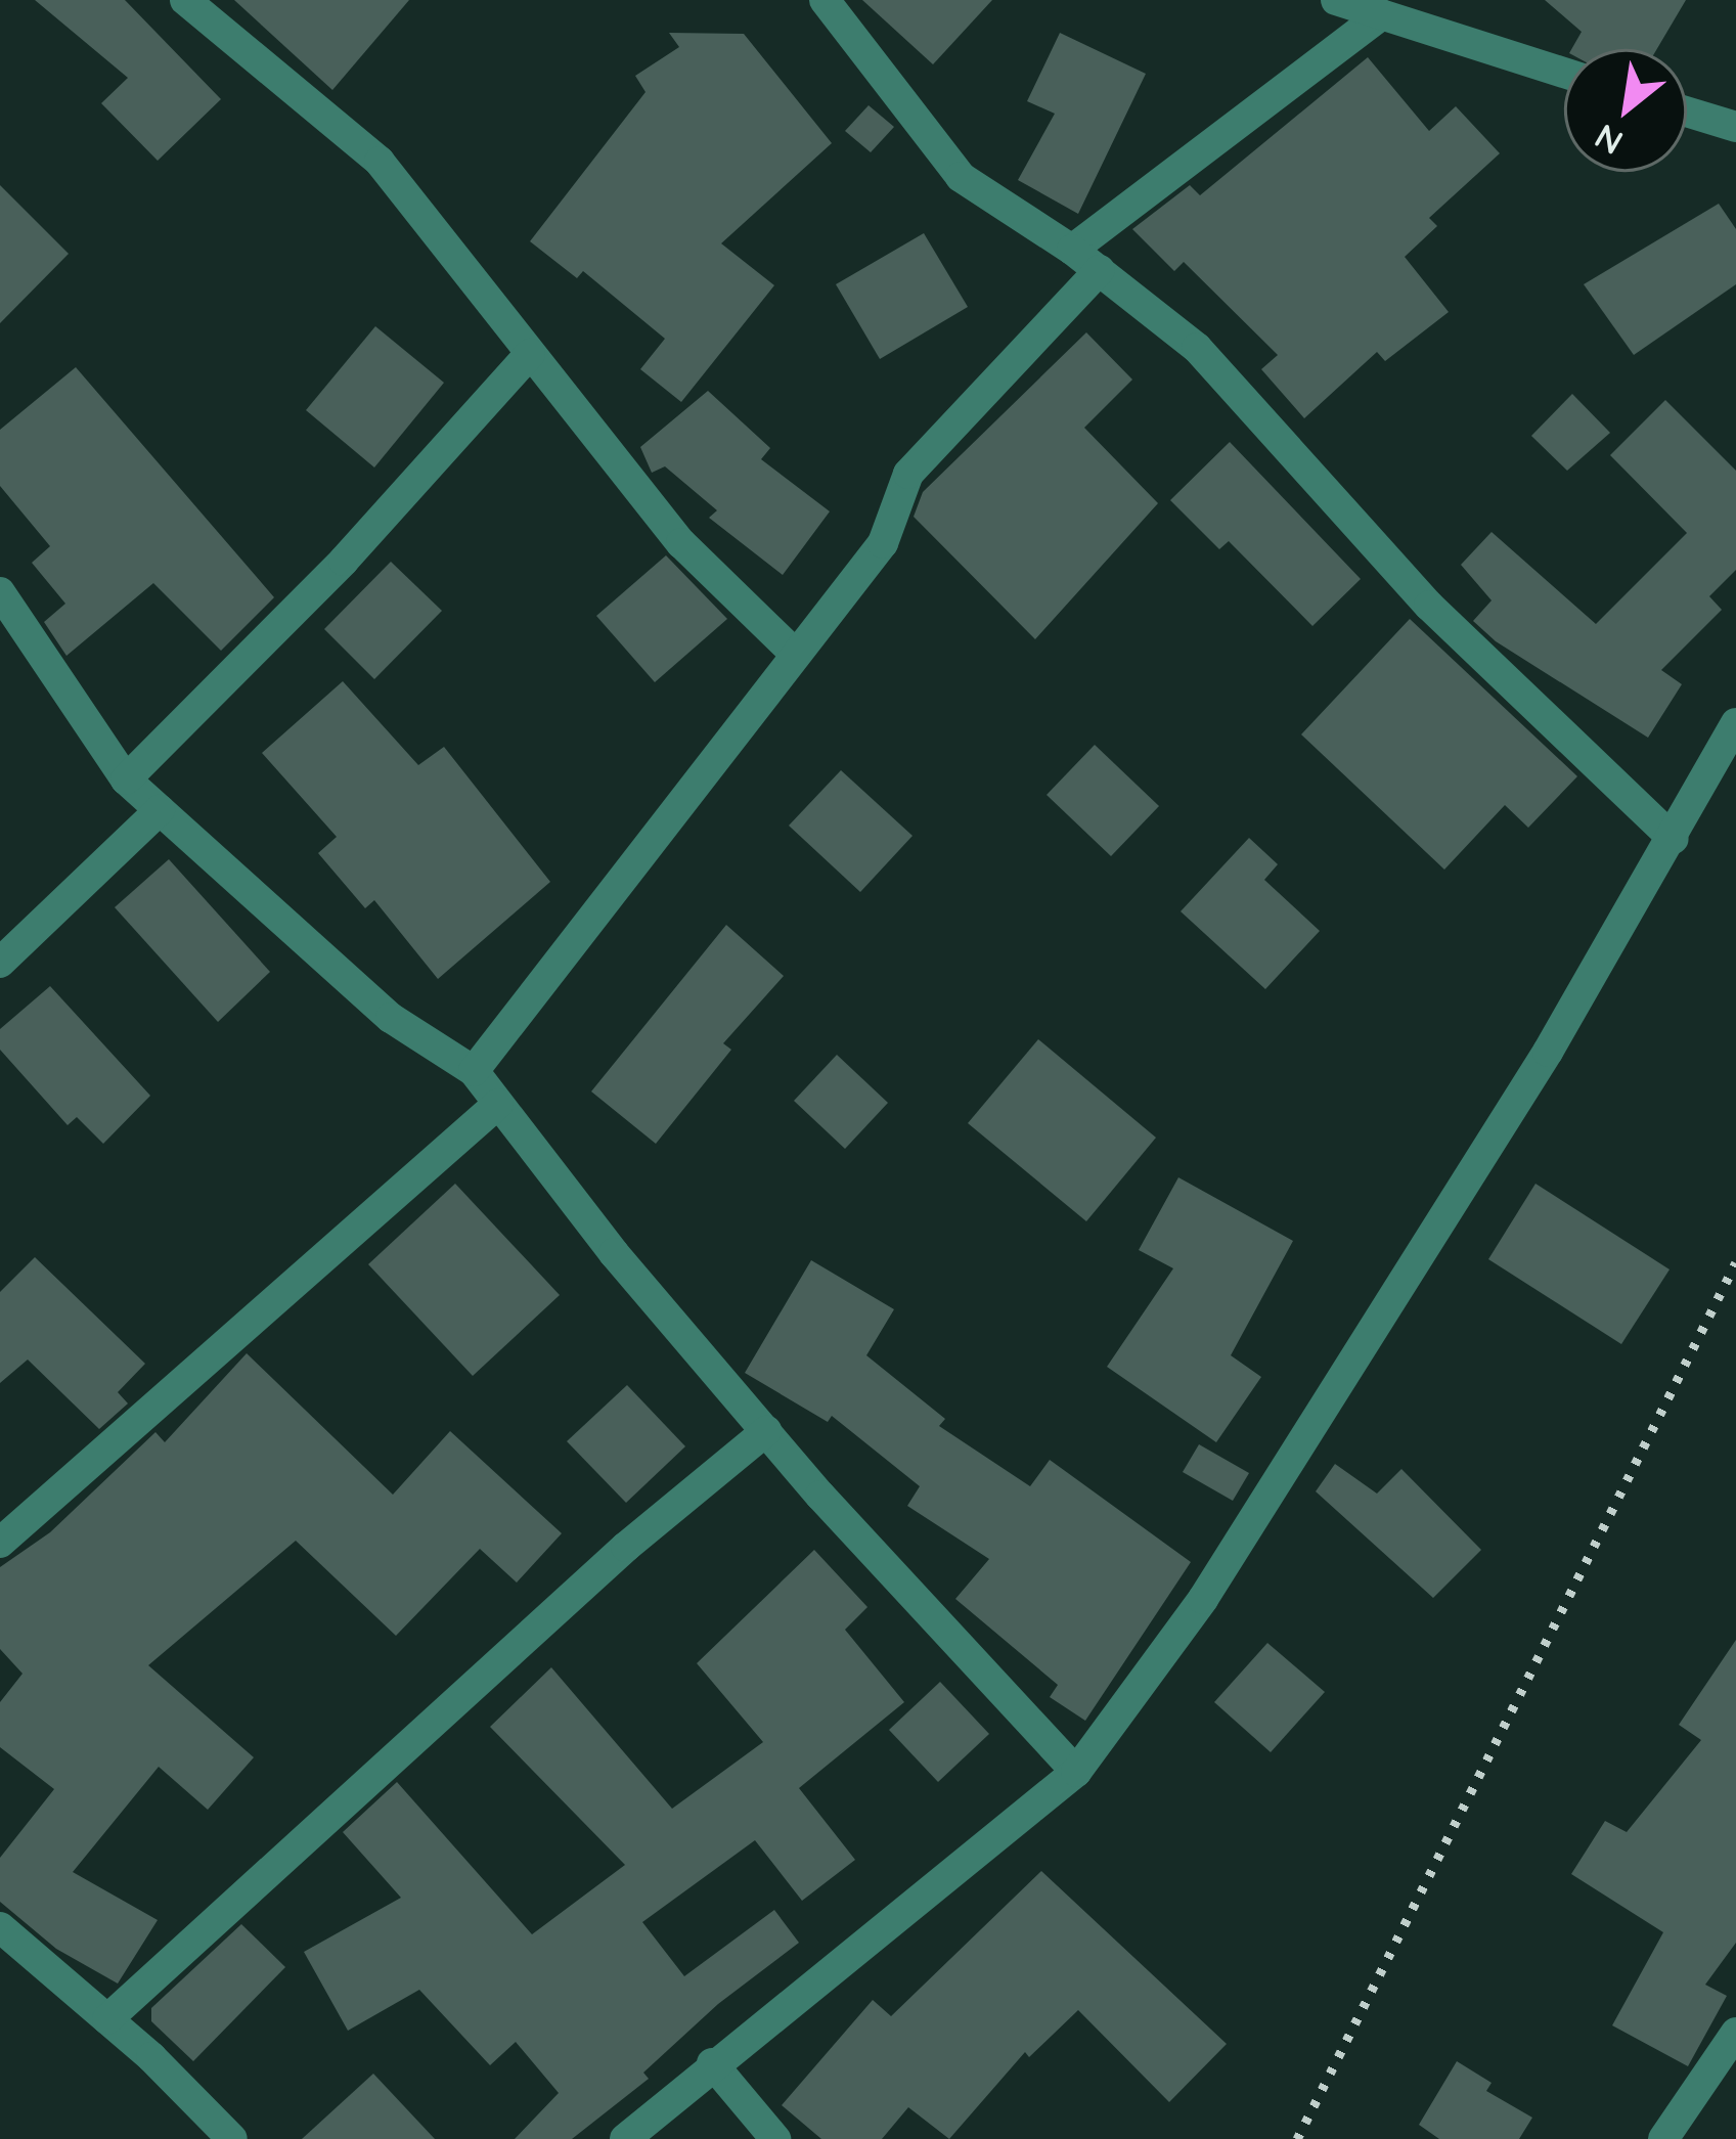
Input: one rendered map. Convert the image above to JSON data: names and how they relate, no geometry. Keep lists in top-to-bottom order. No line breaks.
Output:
{"north":"bottom left"}
